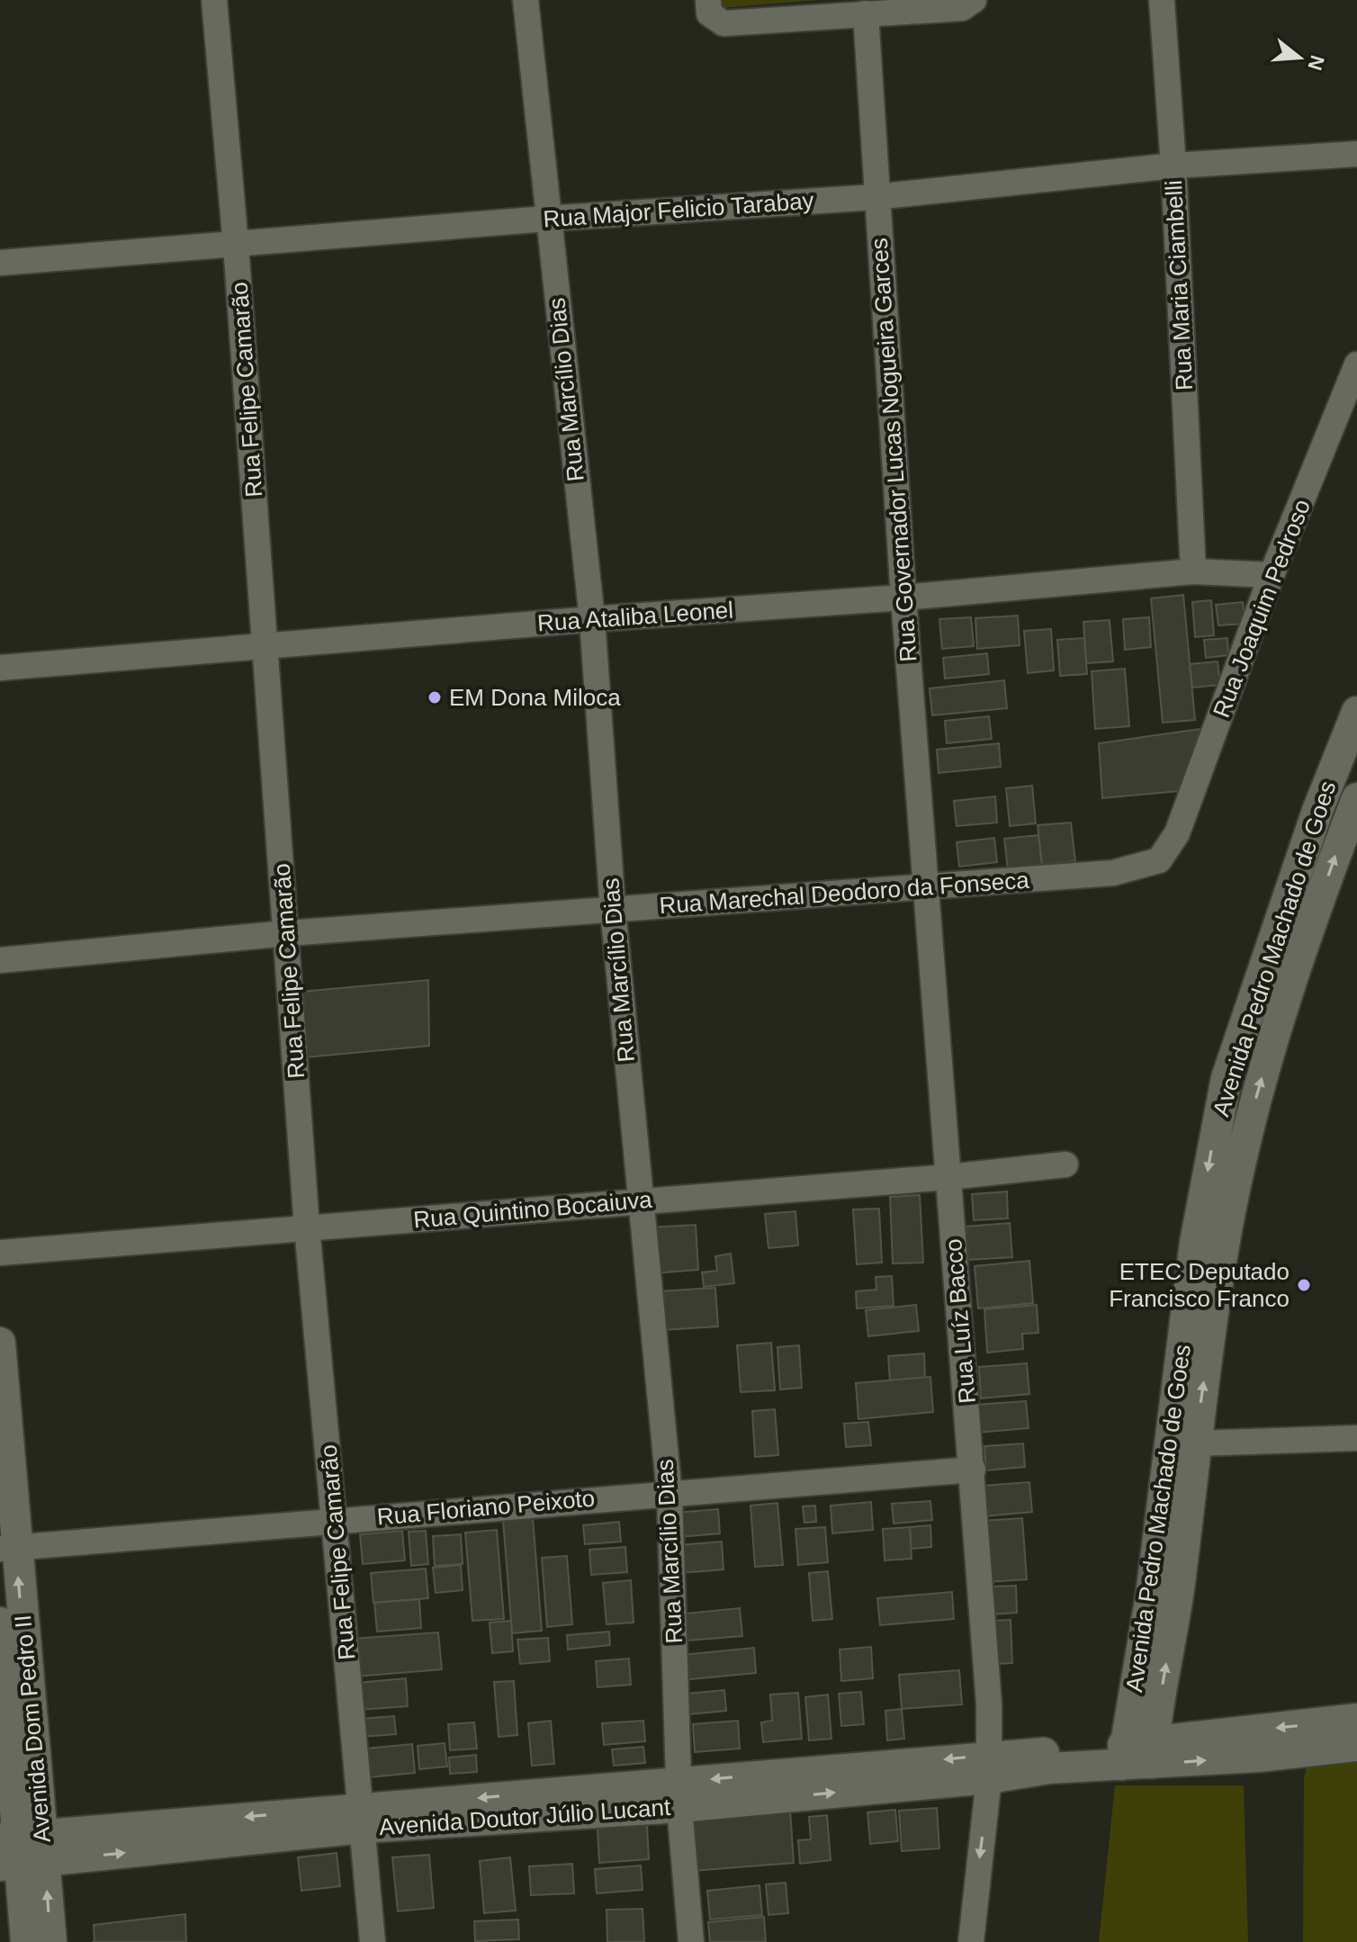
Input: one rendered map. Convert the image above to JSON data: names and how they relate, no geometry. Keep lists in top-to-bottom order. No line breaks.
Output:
{"streets":{"street":["Rua Major Felicio Tarabay","Rua Maria Ciambelli","Rua Felipe Camarão","Rua Marcílio Dias","Rua Governador Lucas Nogueira Garces","Rua Joaquim Pedroso","Rua Ataliba Leonel","Rua Marechal Deodoro da Fonseca","Avenida Pedro Machado de Goes","Rua Quintino Bocaiuva","Rua Luíz Bacco","Rua Floriano Peixoto","Avenida Dom Pedro II","Avenida Doutor Júlio Lucant"]},"crossings":[["Rua Major Felicio Tarabay","Rua Maria Ciambelli"],["Rua Major Felicio Tarabay","Rua Felipe Camarão"],["Rua Major Felicio Tarabay","Rua Marcílio Dias"],["Rua Major Felicio Tarabay","Rua Governador Lucas Nogueira Garces"],["Rua Maria Ciambelli","Rua Ataliba Leonel"],["Rua Felipe Camarão","Rua Ataliba Leonel"],["Rua Felipe Camarão","Rua Marechal Deodoro da Fonseca"],["Rua Felipe Camarão","Rua Quintino Bocaiuva"],["Rua Felipe Camarão","Rua Floriano Peixoto"],["Rua Felipe Camarão","Avenida Doutor Júlio Lucant"],["Rua Marcílio Dias","Rua Ataliba Leonel"],["Rua Marcílio Dias","Rua Marechal Deodoro da Fonseca"],["Rua Marcílio Dias","Rua Quintino Bocaiuva"],["Rua Marcílio Dias","Rua Floriano Peixoto"],["Rua Marcílio Dias","Avenida Doutor Júlio Lucant"],["Rua Governador Lucas Nogueira Garces","Rua Ataliba Leonel"],["Rua Governador Lucas Nogueira Garces","Rua Marechal Deodoro da Fonseca"],["Rua Governador Lucas Nogueira Garces","Rua Luíz Bacco"],["Rua Joaquim Pedroso","Rua Ataliba Leonel"],["Rua Joaquim Pedroso","Rua Marechal Deodoro da Fonseca"],["Rua Marechal Deodoro da Fonseca","Rua Luíz Bacco"],["Avenida Pedro Machado de Goes","Avenida Doutor Júlio Lucant"],["Rua Quintino Bocaiuva","Rua Luíz Bacco"],["Rua Luíz Bacco","Rua Floriano Peixoto"],["Rua Luíz Bacco","Avenida Doutor Júlio Lucant"],["Rua Floriano Peixoto","Avenida Dom Pedro II"],["Avenida Dom Pedro II","Avenida Doutor Júlio Lucant"]],"places":["EM Dona Miloca","ETEC Deputado Francisco Franco"],"north":"right"}
